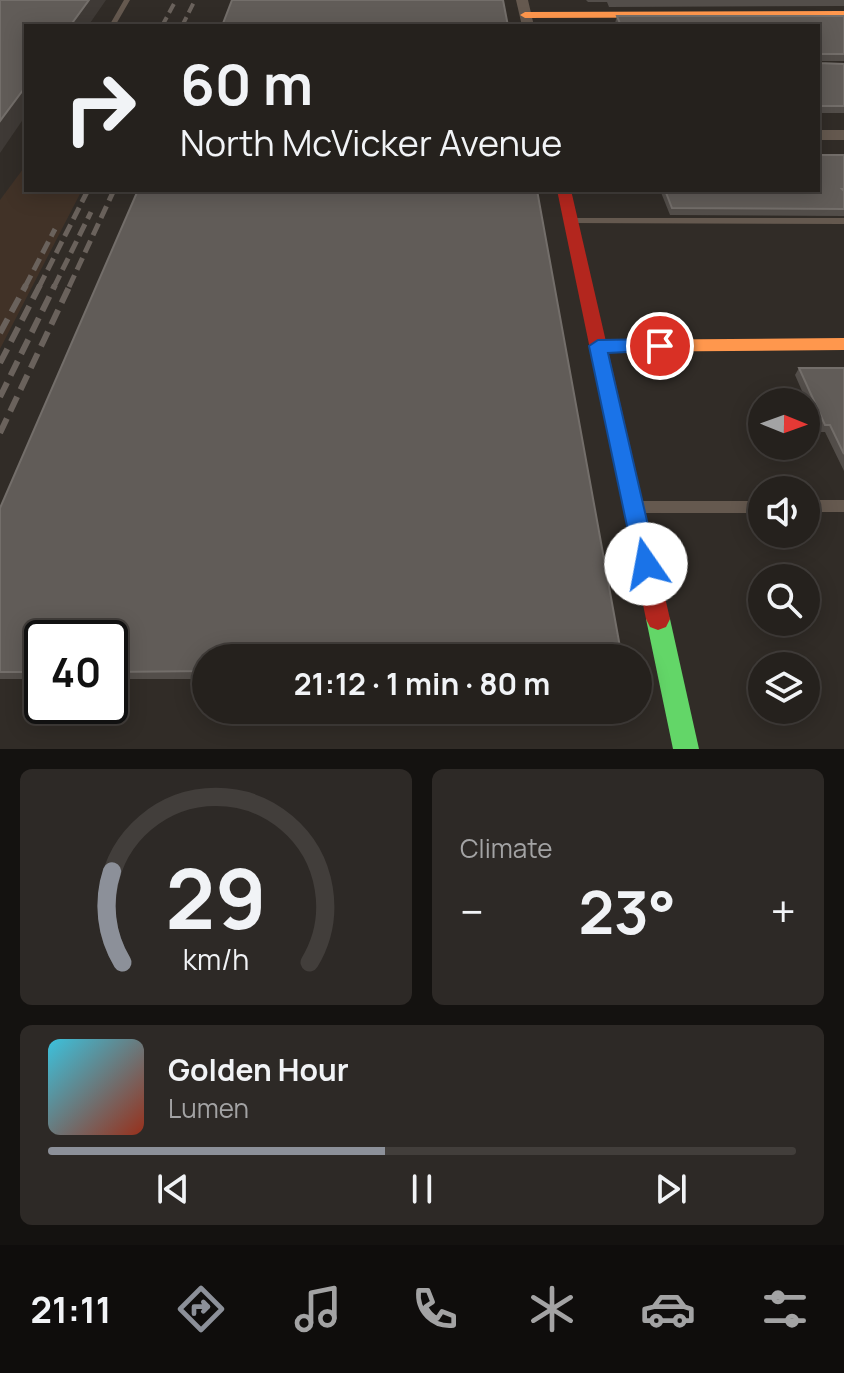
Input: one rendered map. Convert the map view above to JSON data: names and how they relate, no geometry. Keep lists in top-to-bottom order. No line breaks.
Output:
{"north":"right","page":{"turn":["60 m","North McVicker Avenue"],"limit":"40","trip":"21:12 · 1 min · 80 m","tile":"Climate","heat":["−","23°","+"],"song":["Golden Hour","Lumen"],"tabs":"21:11","gauge":["29","km/h"]}}
